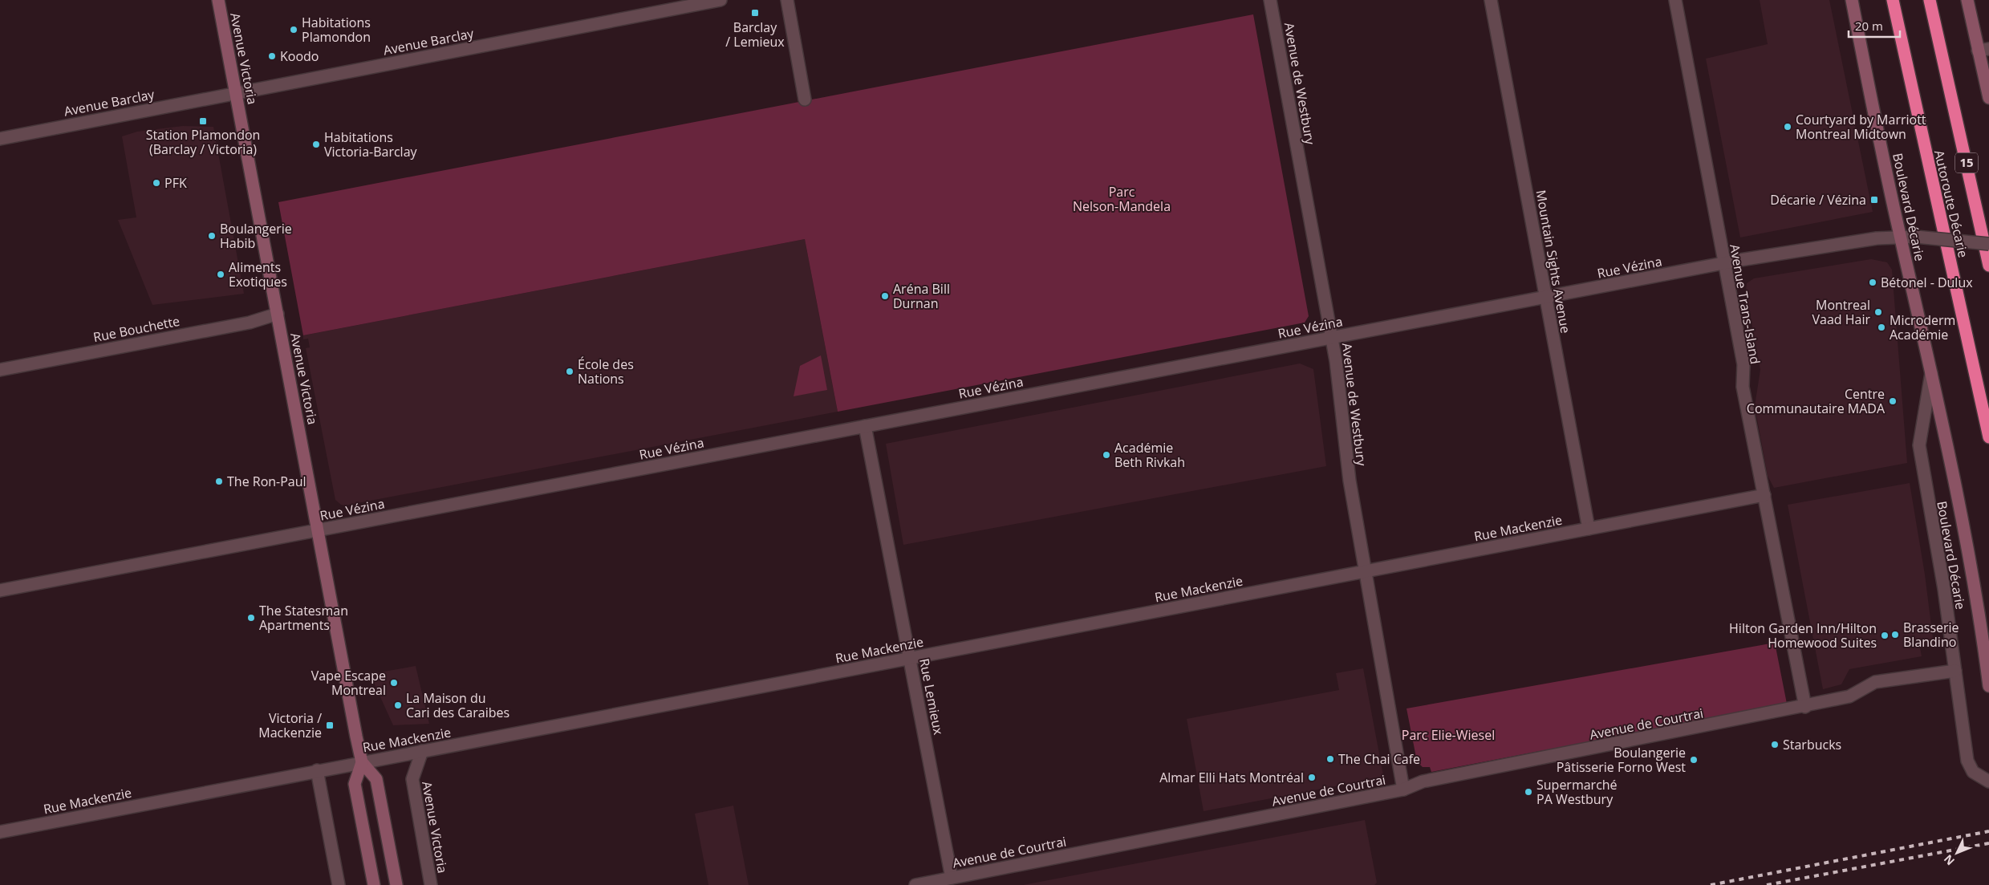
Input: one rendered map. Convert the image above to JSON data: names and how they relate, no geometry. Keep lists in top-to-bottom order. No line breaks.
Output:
{"streets":{"highway":["15","Autoroute Décarie"],"street":["Avenue Barclay","Avenue Victoria","Avenue de Westbury","Boulevard Décarie","Mountain Sights Avenue","Rue Vézina","Avenue Trans-Island","Rue Bouchette","Rue Mackenzie","Rue Lemieux","Avenue de Courtrai"]},"crossings":[["Avenue Barclay","Avenue Victoria"],["Avenue Victoria","Rue Vézina"],["Avenue Victoria","Rue Bouchette"],["Avenue Victoria","Rue Mackenzie"],["Avenue de Westbury","Rue Vézina"],["Avenue de Westbury","Rue Mackenzie"],["Avenue de Westbury","Avenue de Courtrai"],["Boulevard Décarie","Rue Vézina"],["Boulevard Décarie","Avenue de Courtrai"],["Mountain Sights Avenue","Rue Vézina"],["Mountain Sights Avenue","Rue Mackenzie"],["Rue Vézina","Avenue Trans-Island"],["Rue Vézina","Rue Lemieux"],["Avenue Trans-Island","Rue Mackenzie"],["Avenue Trans-Island","Avenue de Courtrai"],["Rue Mackenzie","Rue Lemieux"],["Rue Lemieux","Avenue de Courtrai"]],"parks":["Parc Nelson-Mandela","Parc Elie-Wiesel"],"places":{"transit":["Barclay / Lemieux","Station Plamondon (Barclay / Victoria)","Décarie / Vézina","Victoria / Mackenzie"],"other":["Habitations Plamondon","Koodo","Courtyard by Marriott Montreal Midtown","Habitations Victoria-Barclay","PFK","Boulangerie Habib","Aliments Exotiques","Bétonel - Dulux","Aréna Bill Durnan","Montreal Vaad Hair","Microderm Académie","École des Nations","Centre Communautaire MADA","Académie Beth Rivkah","The Ron-Paul","The Statesman Apartments","Brasserie Blandino","Hilton Garden Inn/Hilton Homewood Suites","Vape Escape Montreal","La Maison du Cari des Caraibes","Starbucks","The Chai Cafe","Boulangerie Pâtisserie Forno West","Almar Elli Hats Montréal","Supermarché PA Westbury"]},"scale_bar":"20 m","north":"bottom left"}
